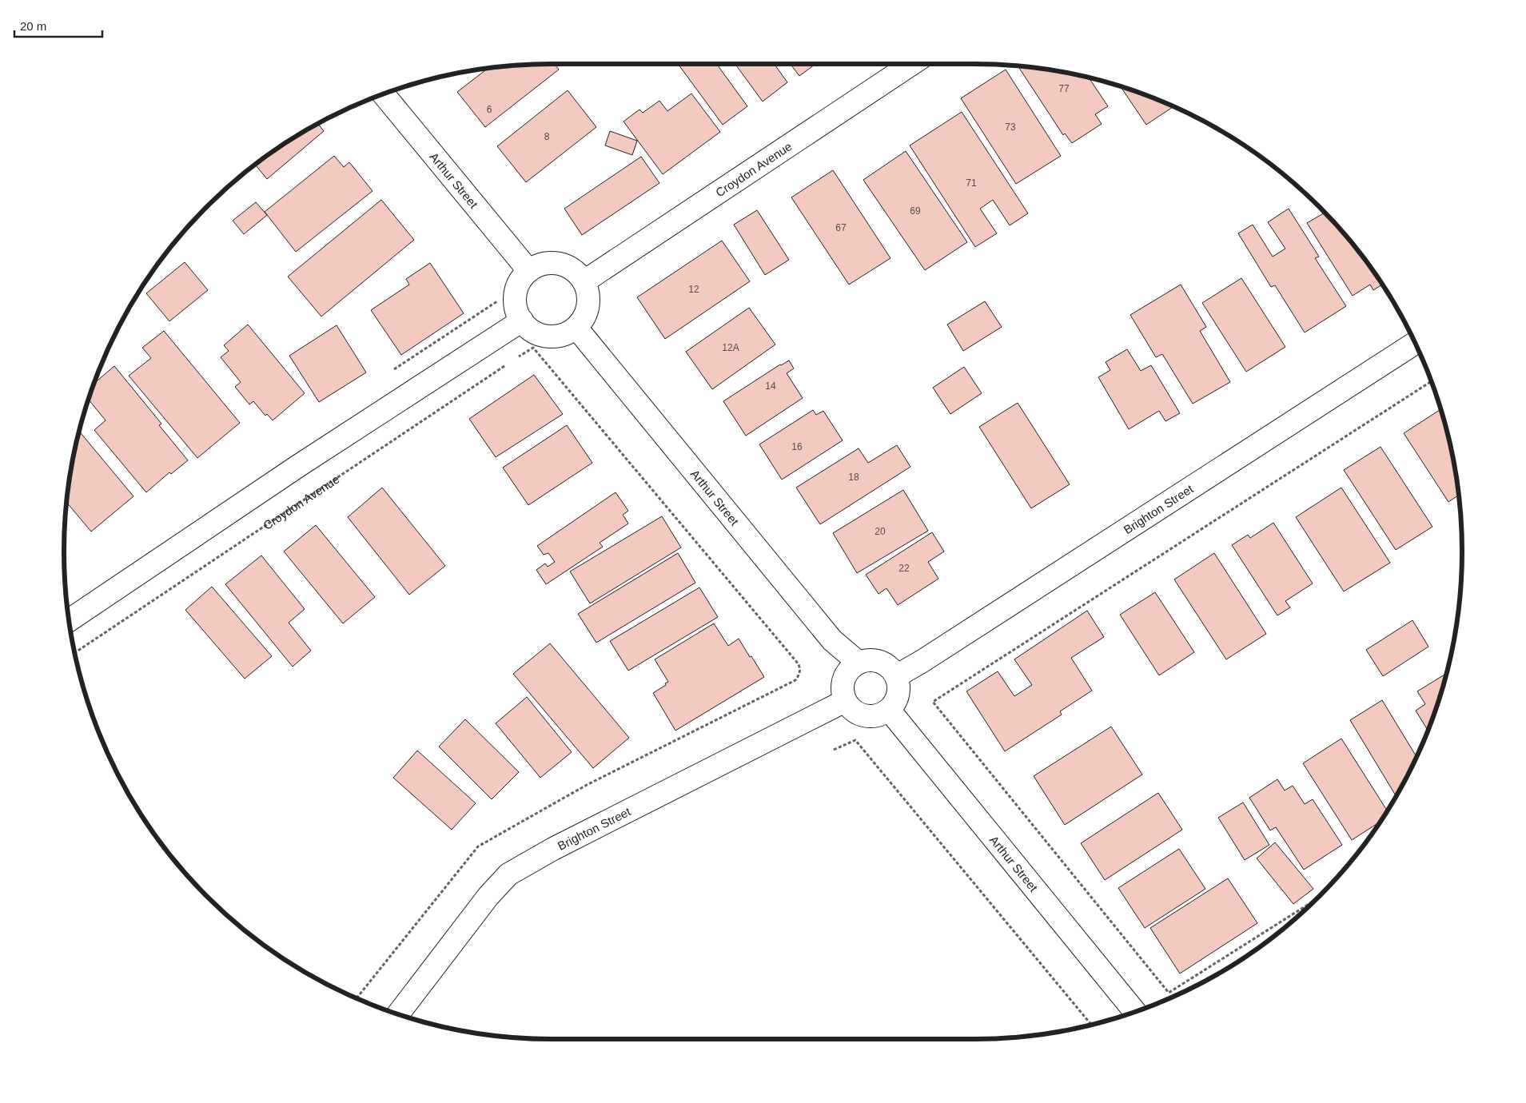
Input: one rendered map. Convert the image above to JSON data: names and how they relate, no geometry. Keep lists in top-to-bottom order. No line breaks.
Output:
{"streets":{"street":["Croydon Avenue","Arthur Street","Brighton Street"]},"crossings":[["Croydon Avenue","Arthur Street"],["Arthur Street","Brighton Street"]],"house_numbers":["77","6","73","8","71","69","67","12","12A","14","16","18","20","22"],"scale_bar":"20 m"}
